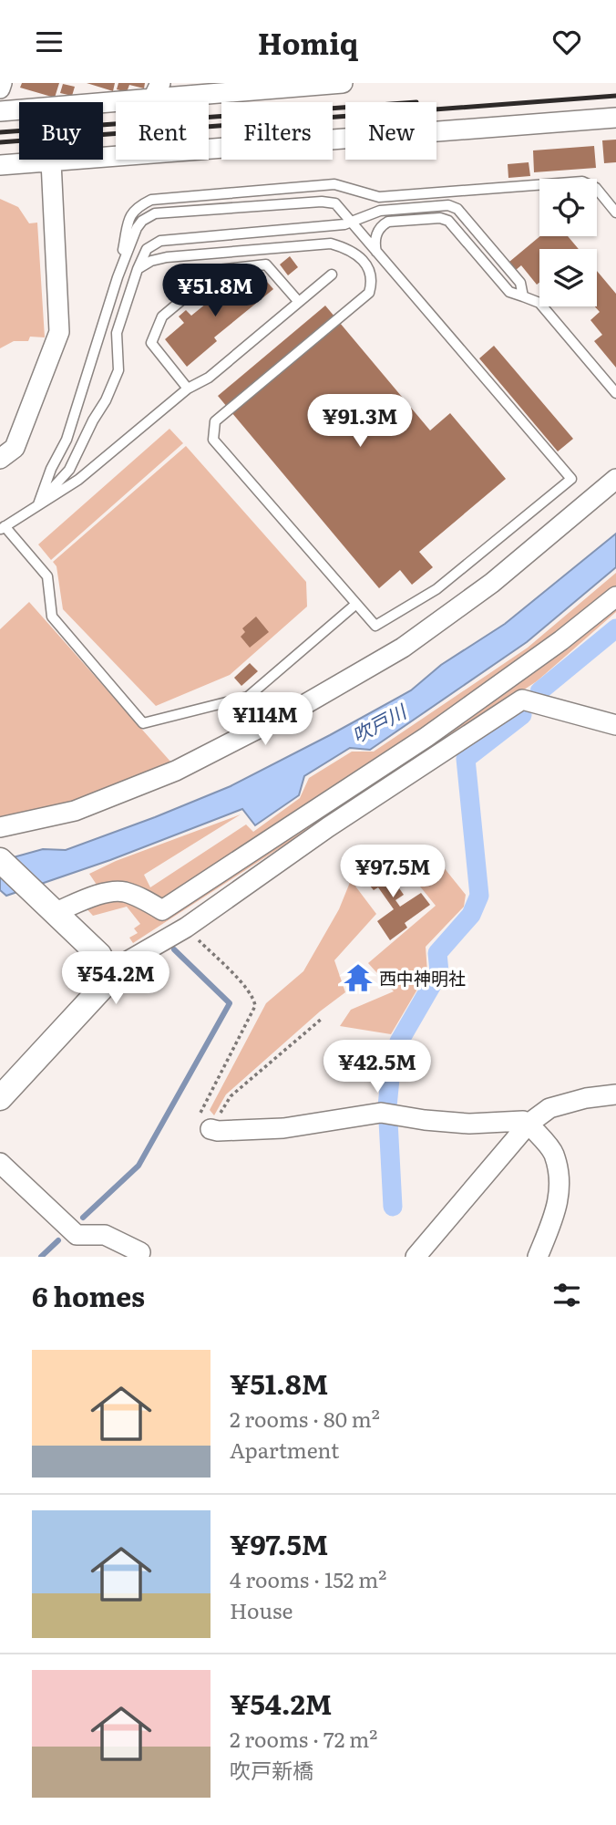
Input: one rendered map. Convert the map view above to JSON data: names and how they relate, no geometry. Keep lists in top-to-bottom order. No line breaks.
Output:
{"water":["吹戸川"],"places":{"temple":["西中神明社"]},"page":{"header":"Homiq","chip":["Buy","Rent","Filters","New"],"price":["¥51.8M","¥91.3M","¥114M","¥97.5M","¥54.2M","¥42.5M"],"heading":"6 homes","list":[{"name":"¥51.8M","note":"2 rooms · 80 m² · Apartment"},{"name":"¥97.5M","note":"4 rooms · 152 m² · House"},{"name":"¥54.2M","note":"2 rooms · 72 m² · 吹戸新橋"}]}}
